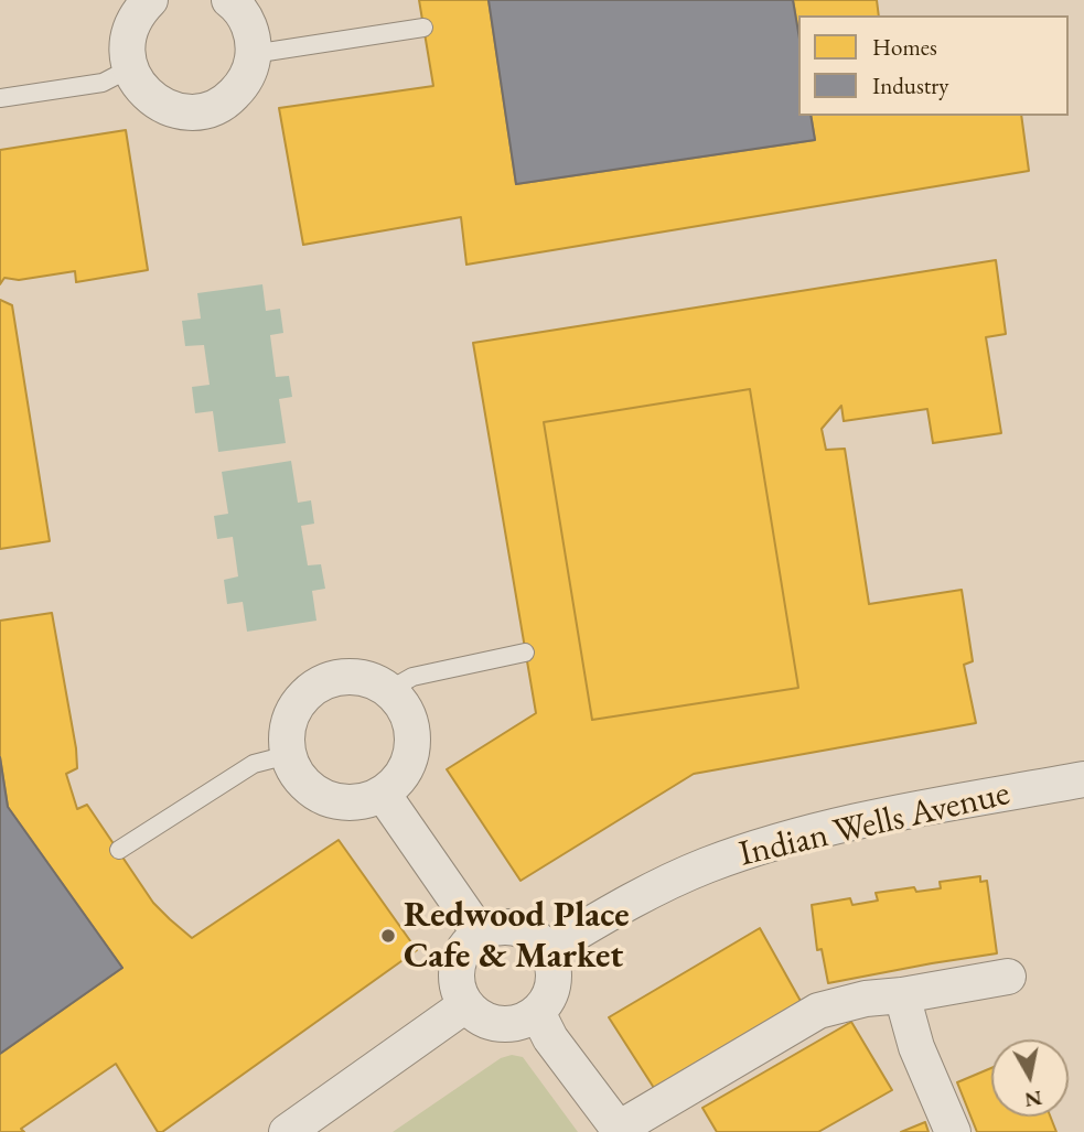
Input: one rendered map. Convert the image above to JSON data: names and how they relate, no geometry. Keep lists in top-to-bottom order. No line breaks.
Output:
{"streets":{"street":["Indian Wells Avenue"]},"places":["Redwood Place Cafe & Market"],"legend":["Homes","Industry"],"north":"bottom"}
